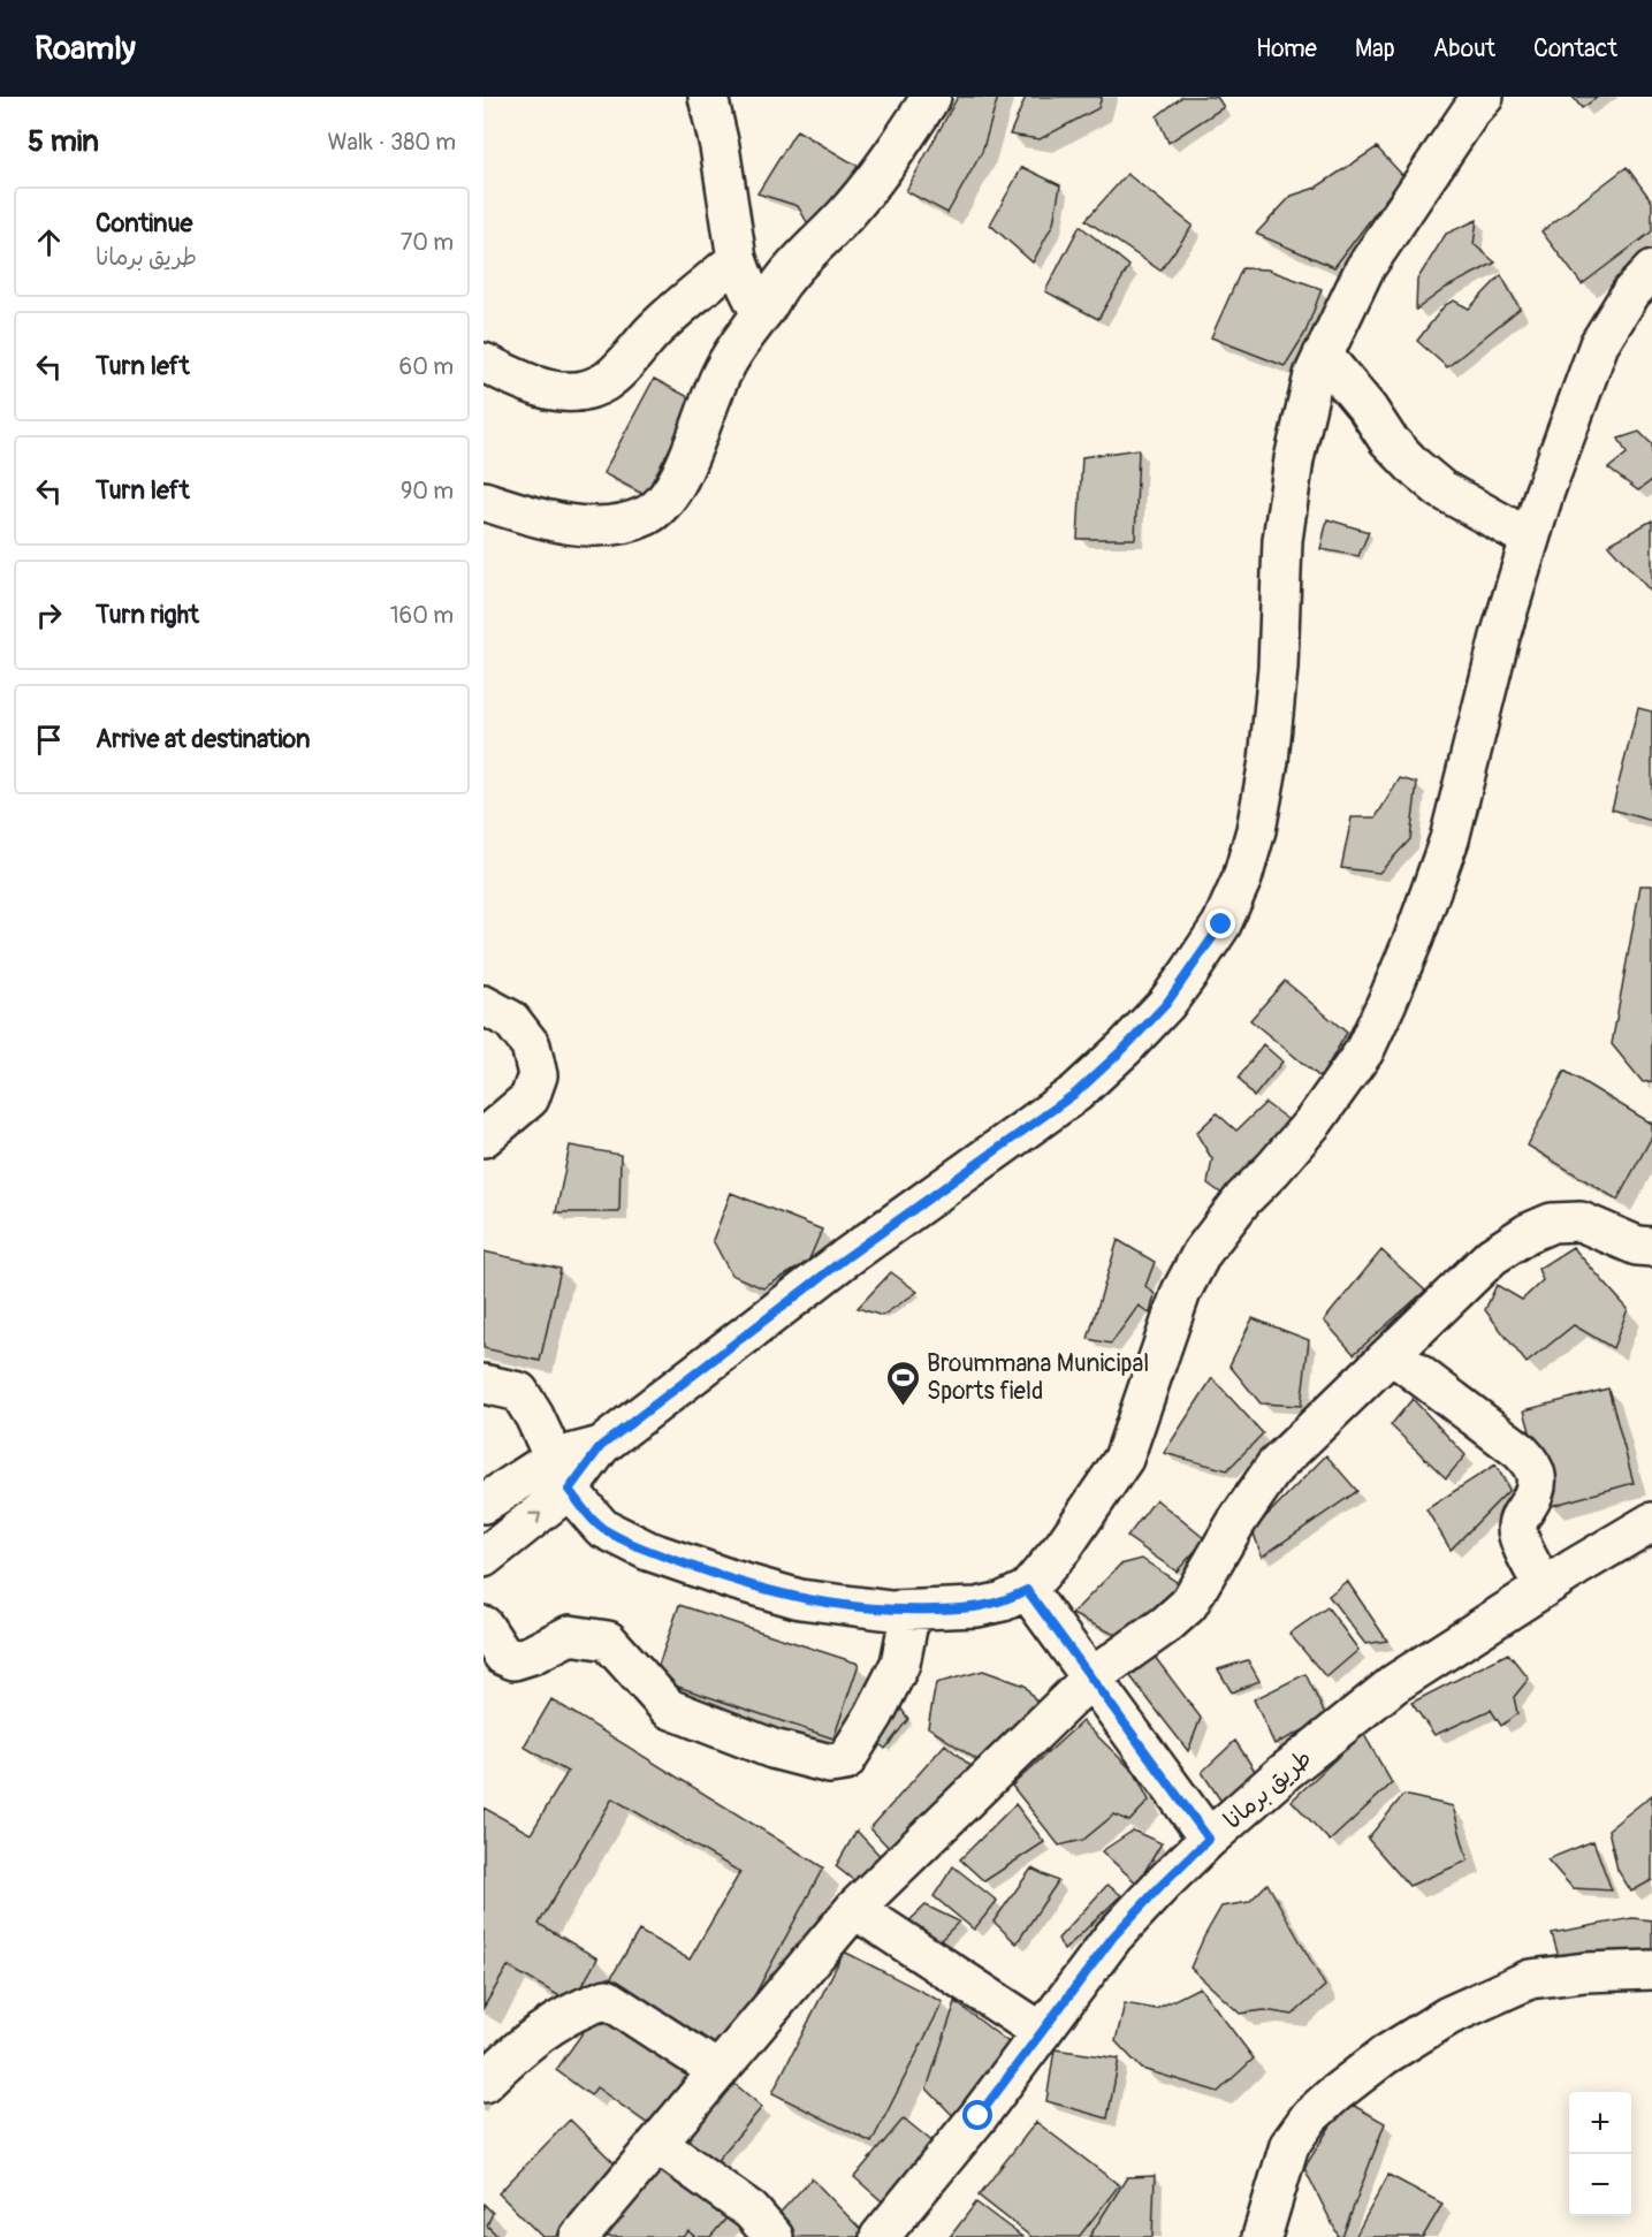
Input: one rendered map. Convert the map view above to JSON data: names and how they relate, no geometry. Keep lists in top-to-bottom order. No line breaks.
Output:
{"streets":{"street":["طريق برمانا"]},"places":{"sports":["Broummana Municipal Sports field"]},"page":{"header":"Roamly","nav":["Home","Map","About","Contact"],"heading":["5 min","Walk · 380 m"],"list":[["Continue","طريق برمانا","70 m"],["Turn left","60 m"],["Turn left","90 m"],["Turn right","160 m"],"Arrive at destination"],"map_buttons":["+","−"]}}
